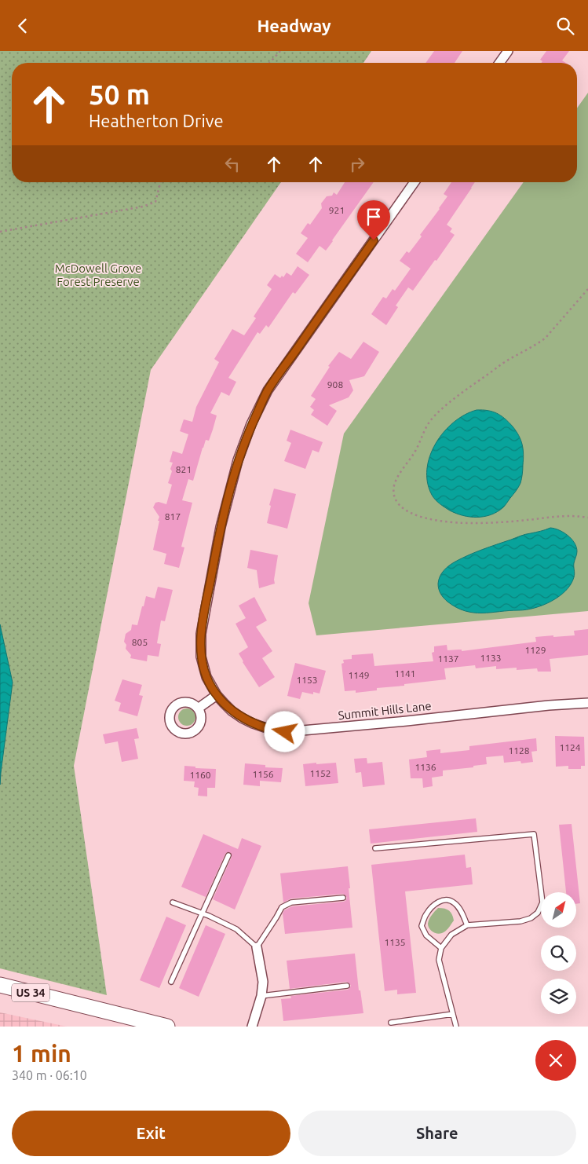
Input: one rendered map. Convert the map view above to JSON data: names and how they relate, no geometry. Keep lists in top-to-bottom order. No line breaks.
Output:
{"streets":{"main road":["US 34"],"street":["Summit Hills Lane"]},"parks":["McDowell Grove Forest Preserve"],"house_numbers":["921","908","821","817","805","1129","1133","1137","1141","1149","1153","1124","1128","1136","1152","1156","1160","1135"],"north":"top right","page":{"header":"Headway","turn":["50 m","Heatherton Drive"],"heading":["1 min","340 m · 06:10"],"buttons":["Exit","Share"]}}
